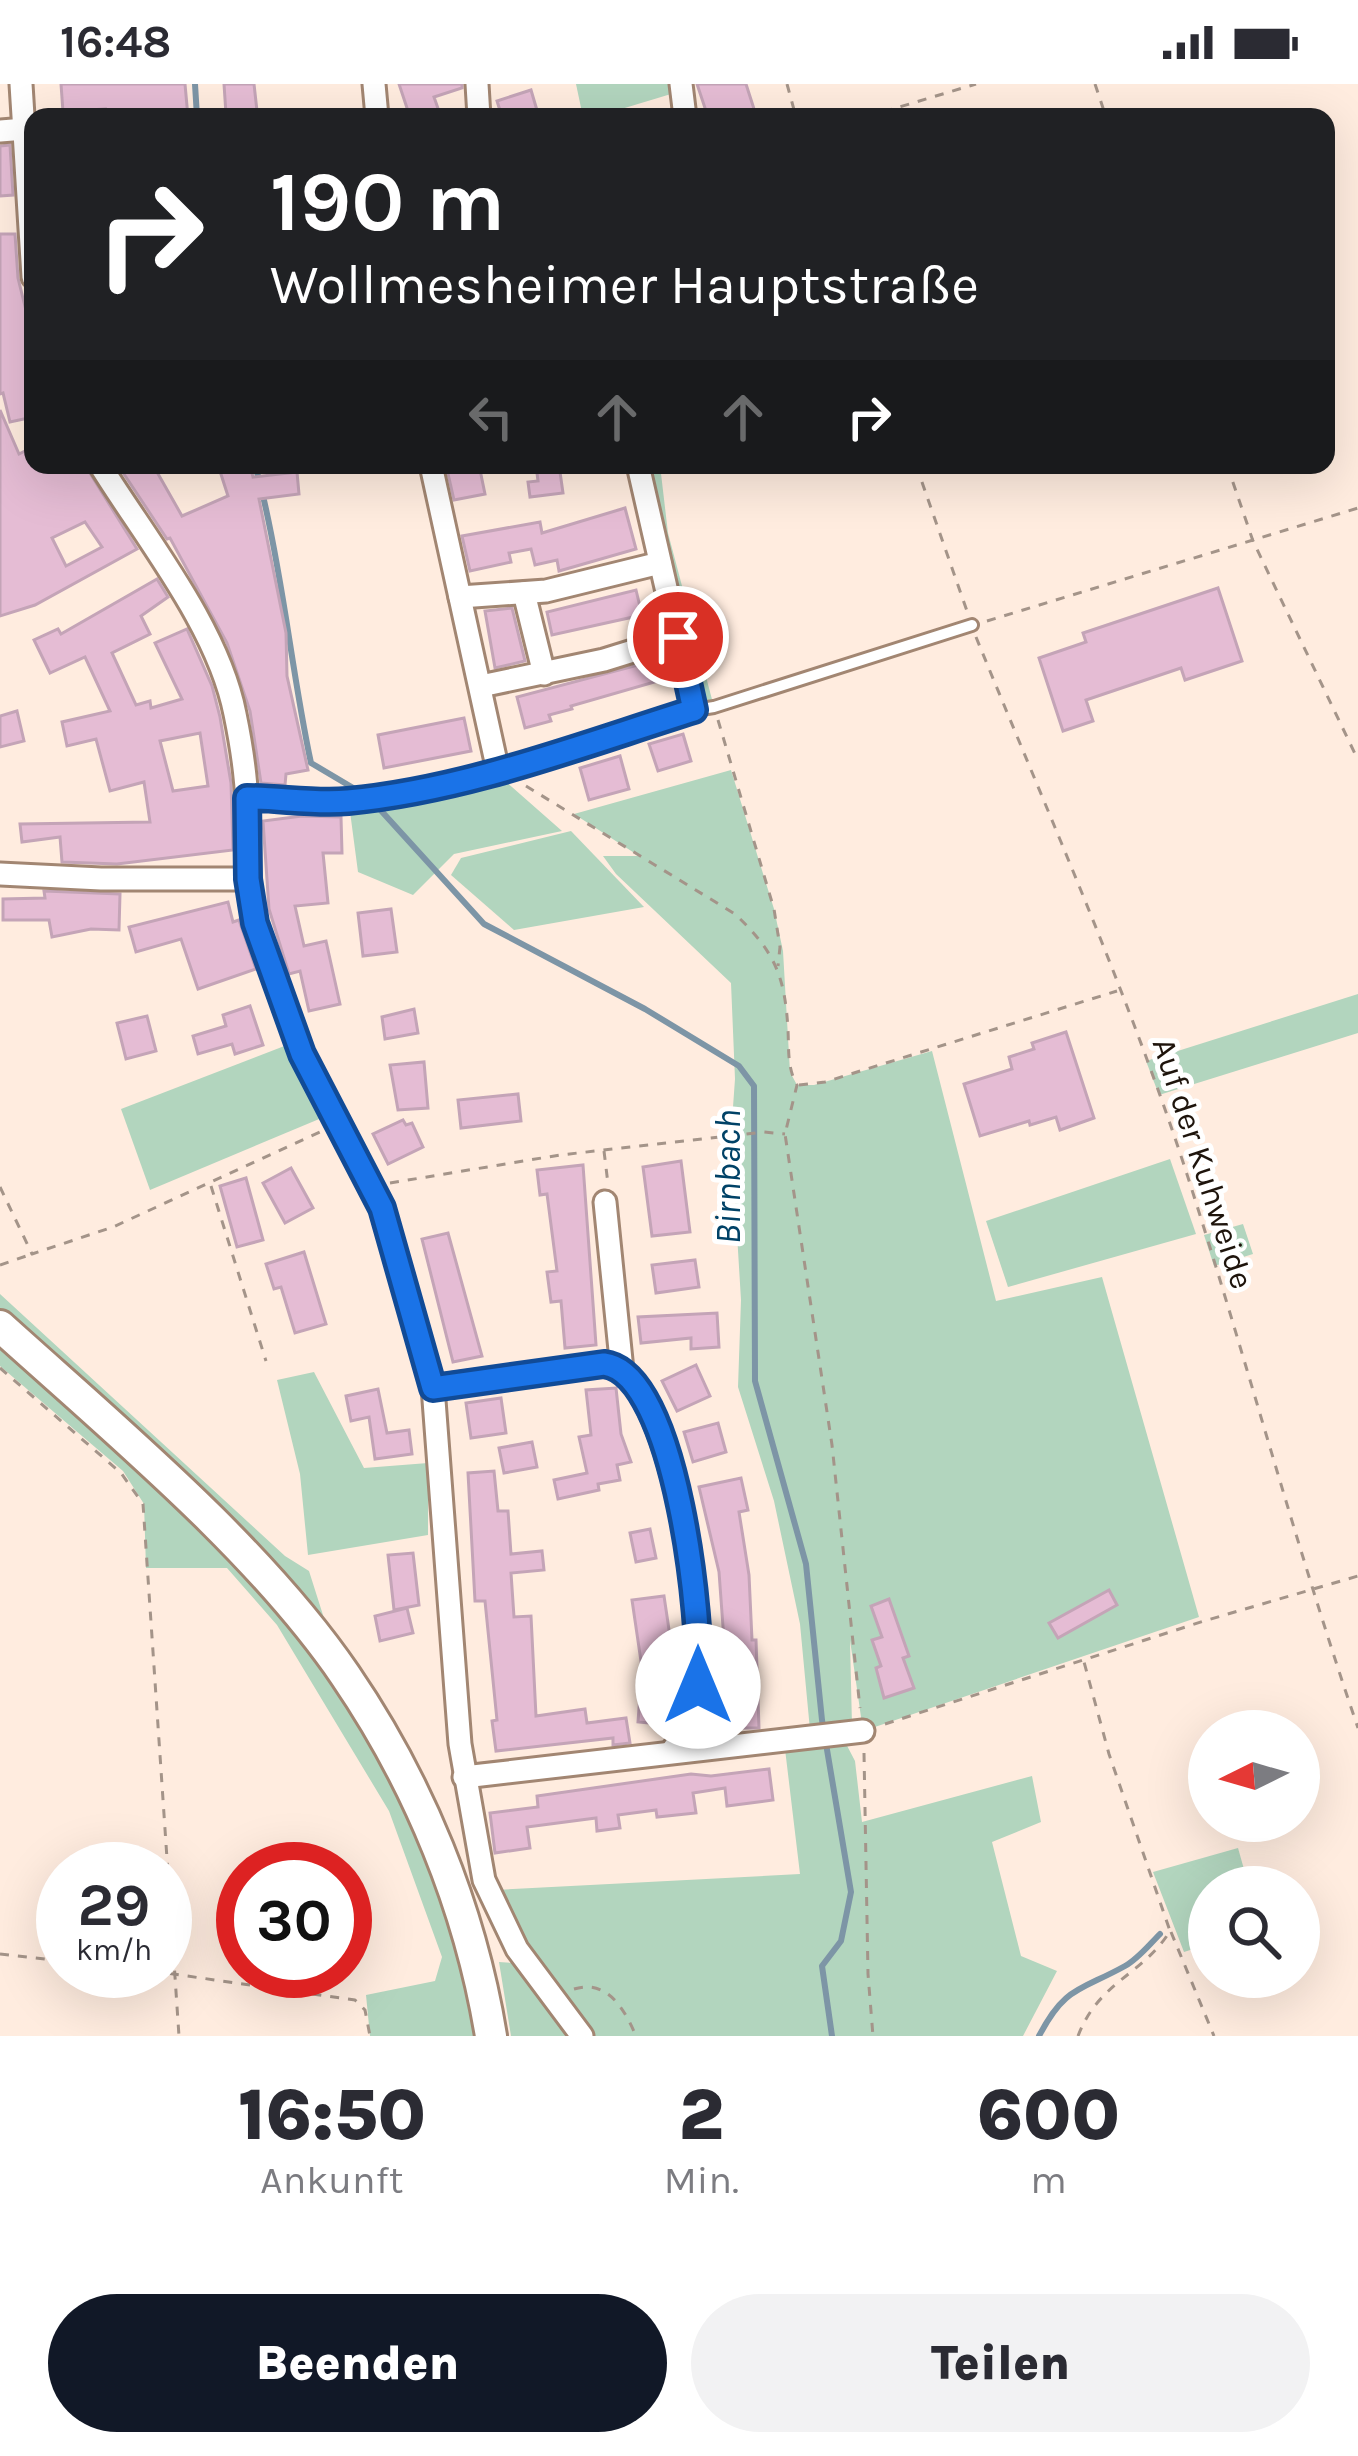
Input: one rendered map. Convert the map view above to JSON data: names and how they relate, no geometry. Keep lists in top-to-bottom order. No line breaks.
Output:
{"streets":{"path":["Auf der Kuhweide"]},"water":["Birnbach"],"north":"left","page":{"status":"16:48","turn":["190 m","Wollmesheimer Hauptstraße"],"speed":"29 km/h","limit":"30","eta":["16:50","Ankunft","2","Min.","600","m"],"buttons":["Beenden","Teilen"]}}
